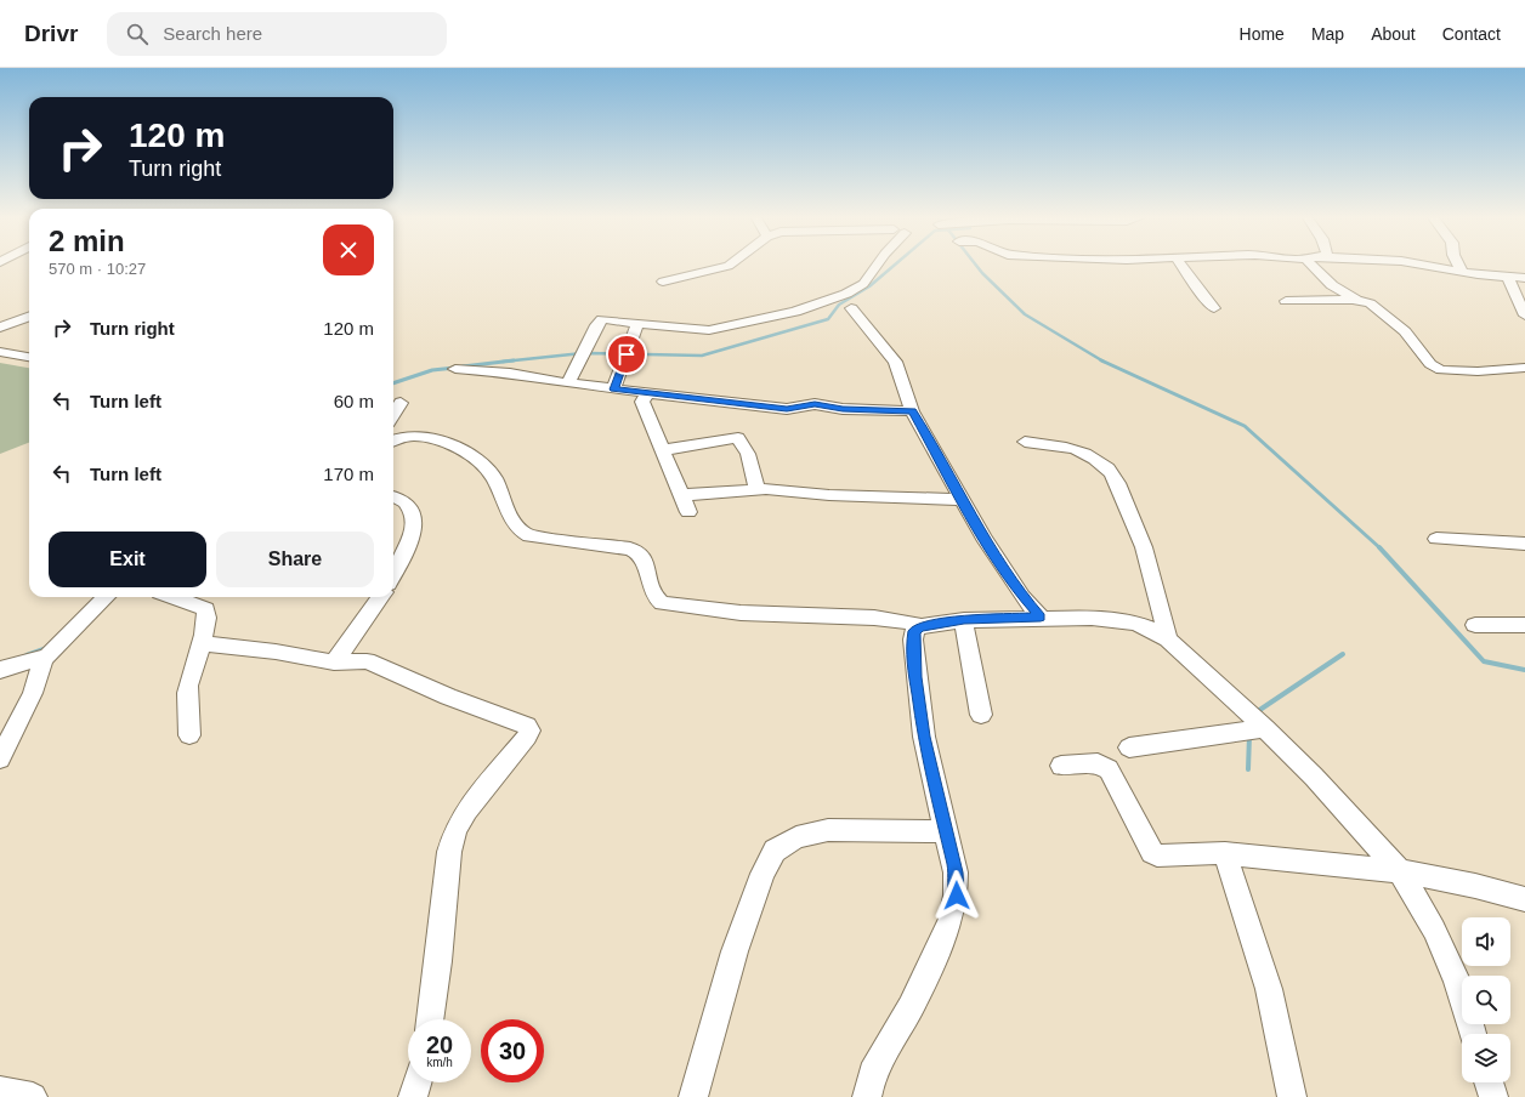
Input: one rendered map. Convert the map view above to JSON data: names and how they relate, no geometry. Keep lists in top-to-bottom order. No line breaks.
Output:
{"page":{"header":"Drivr","search":"Search here","nav":["Home","Map","About","Contact"],"turn":["120 m","Turn right"],"heading":["2 min","570 m · 10:27"],"list":[{"name":"Turn right","value":"120 m"},{"name":"Turn left","value":"60 m"},{"name":"Turn left","value":"170 m"}],"buttons":["Exit","Share"],"speed":"20 km/h","limit":"30"}}
